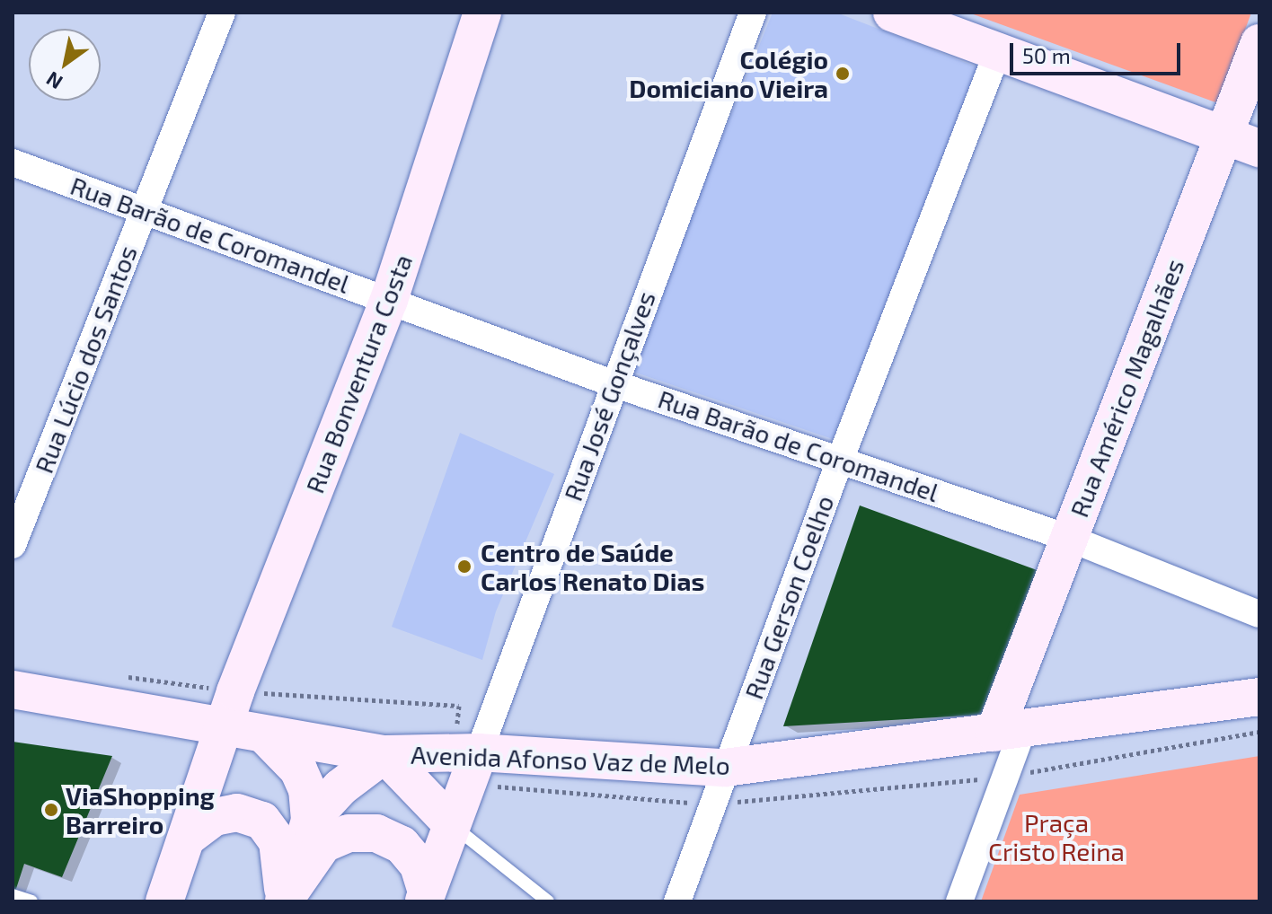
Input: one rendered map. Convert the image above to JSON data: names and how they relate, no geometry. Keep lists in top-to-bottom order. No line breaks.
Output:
{"streets":{"main road":["Rua Bonventura Costa","Rua Américo Magalhães","Rua José Gonçalves","Avenida Afonso Vaz de Melo"],"street":["Rua Barão de Coromandel","Rua Lúcio dos Santos","Rua Gerson Coelho"]},"crossings":[["Rua Barão de Coromandel","Rua Lúcio dos Santos"],["Rua Barão de Coromandel","Rua Bonventura Costa"],["Rua Barão de Coromandel","Rua Américo Magalhães"],["Rua Barão de Coromandel","Rua José Gonçalves"],["Rua Barão de Coromandel","Rua Gerson Coelho"],["Rua Bonventura Costa","Avenida Afonso Vaz de Melo"],["Rua Américo Magalhães","Avenida Afonso Vaz de Melo"],["Rua José Gonçalves","Avenida Afonso Vaz de Melo"],["Rua Gerson Coelho","Avenida Afonso Vaz de Melo"]],"parks":["Praça Cristo Reina"],"places":["Colégio Domiciano Vieira","Centro de Saúde Carlos Renato Dias","ViaShopping Barreiro"],"scale_bar":"50 m","north":"bottom left"}
